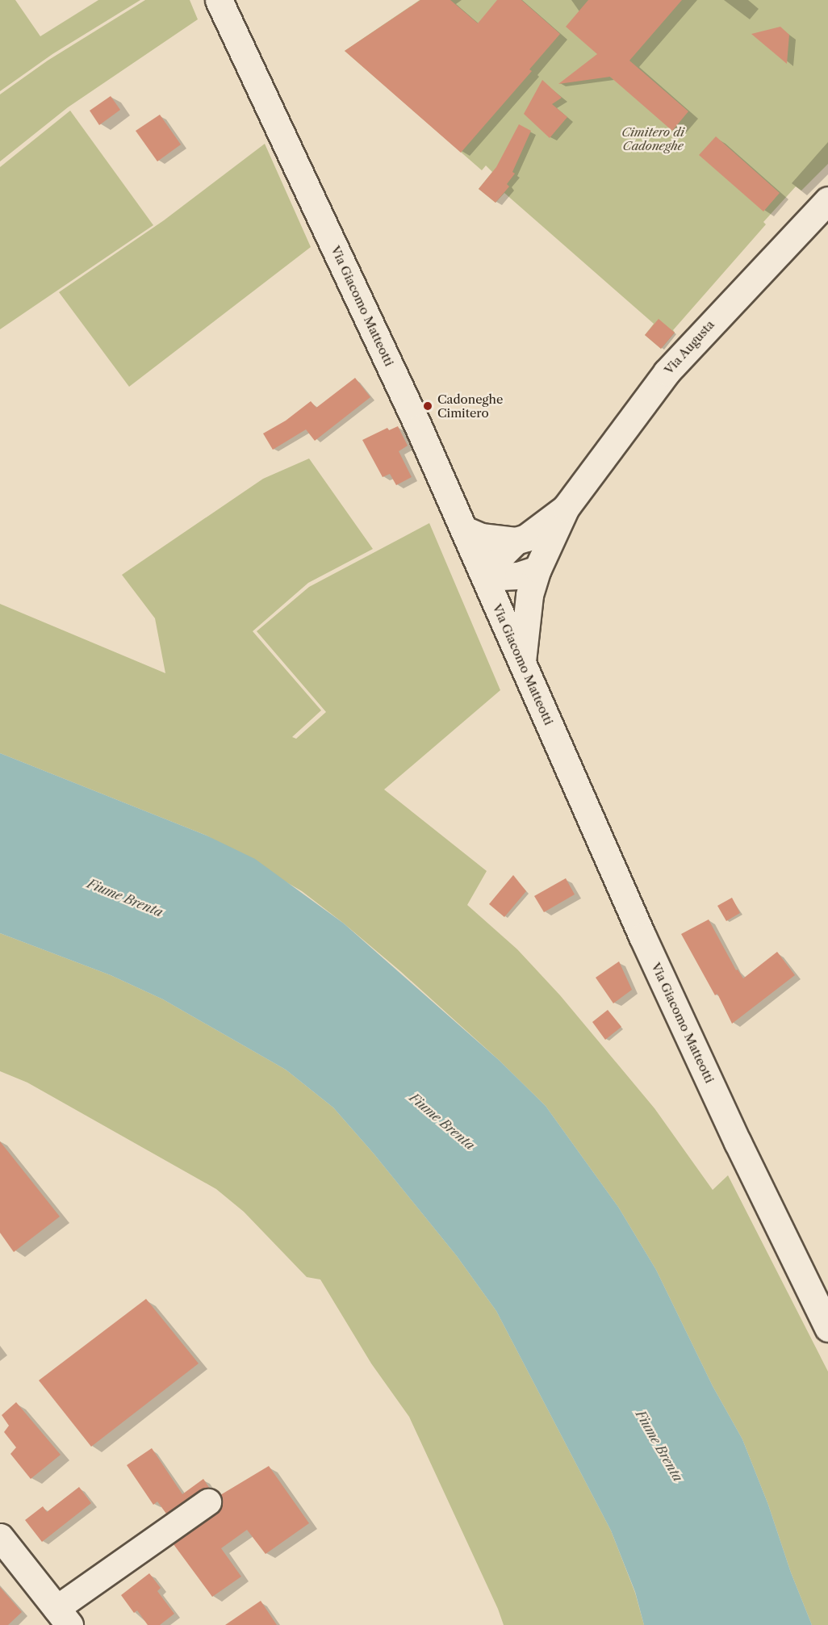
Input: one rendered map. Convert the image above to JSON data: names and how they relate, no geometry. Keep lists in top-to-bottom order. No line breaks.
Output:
{"streets":{"main road":["Via Giacomo Matteotti","Via Augusta"]},"crossings":[["Via Giacomo Matteotti","Via Augusta"]],"water":["Fiume Brenta"],"parks":["Cimitero di Cadoneghe"],"places":["Cadoneghe Cimitero"]}
